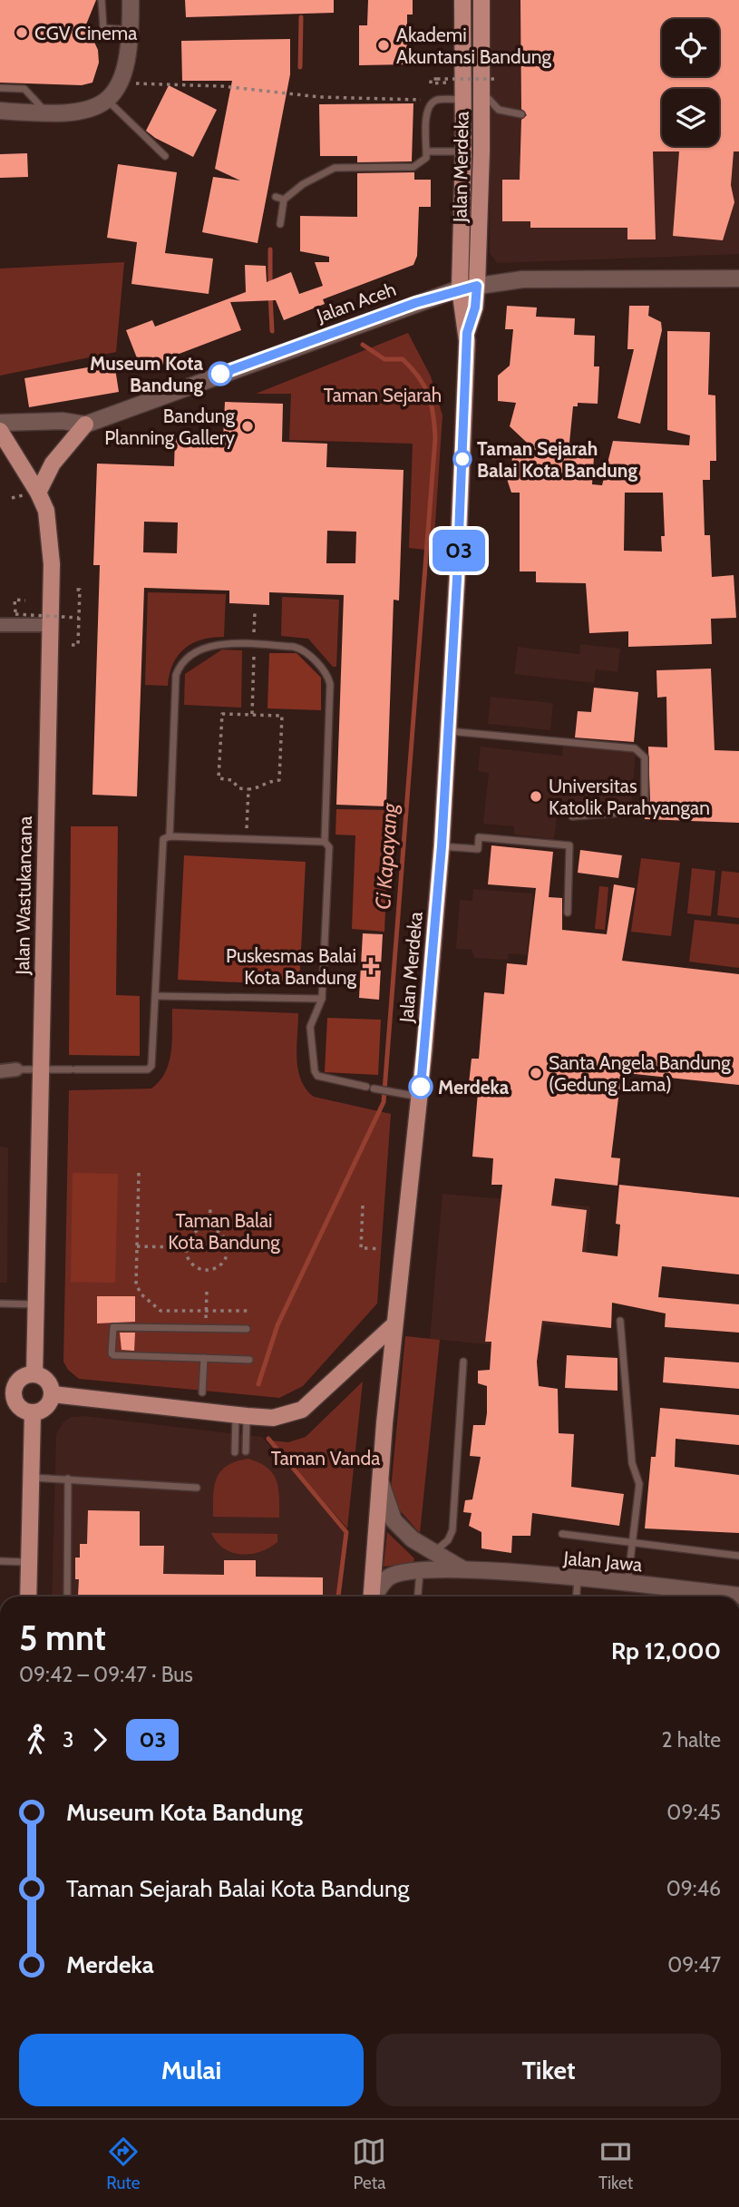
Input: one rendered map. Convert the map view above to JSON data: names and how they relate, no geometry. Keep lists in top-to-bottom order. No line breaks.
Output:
{"streets":{"main road":["Jalan Merdeka","Jalan Aceh","Jalan Wastukancana","Jalan Jawa"]},"crossings":[["Jalan Merdeka","Jalan Aceh"],["Jalan Merdeka","Jalan Jawa"]],"water":["Ci Kapayang"],"parks":["Taman Sejarah","Taman Balai Kota Bandung","Taman Vanda"],"places":{"other":["CGV Cinema","Akademi Akuntansi Bandung","Museum Kota Bandung","Bandung Planning Gallery","Taman Sejarah Balai Kota Bandung","Universitas Katolik Parahyangan","Santa Angela Bandung (Gedung Lama)","Merdeka"],"health":["Puskesmas Balai Kota Bandung"]},"lines":["bus line 03"],"page":{"on_map":"03","heading":["5 mnt","09:42 – 09:47 · Bus","Rp 12,000"],"legs":["3","03","2 halte"],"list":[{"name":"Museum Kota Bandung","value":"09:45"},{"name":"Taman Sejarah Balai Kota Bandung","value":"09:46"},{"name":"Merdeka","value":"09:47"}],"buttons":["Mulai","Tiket"],"tabs":["Rute","Peta","Tiket"]}}
